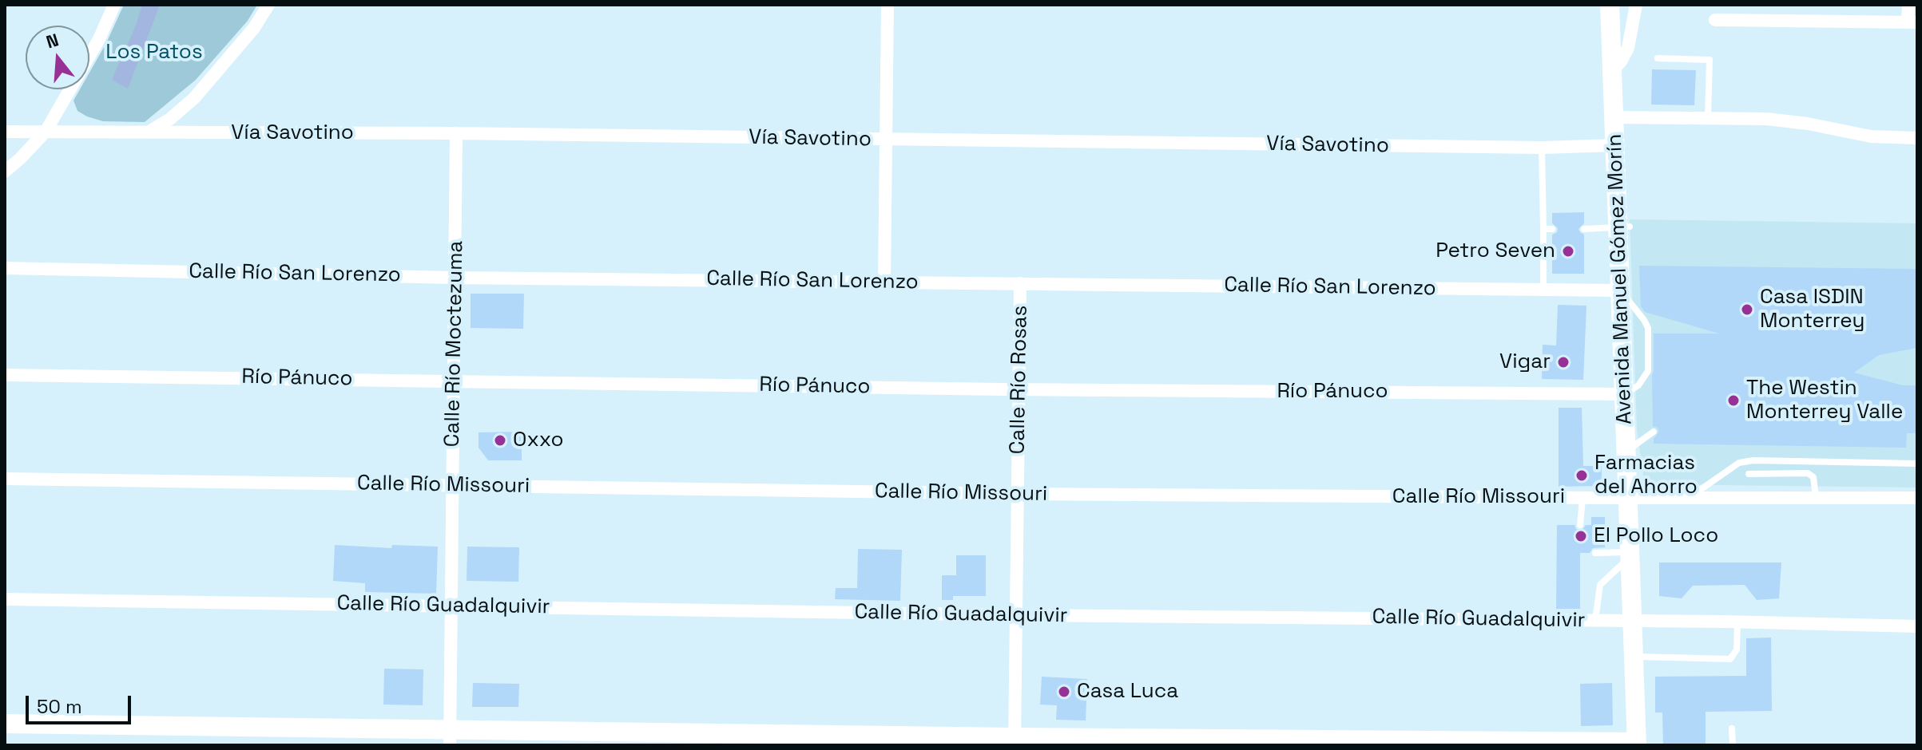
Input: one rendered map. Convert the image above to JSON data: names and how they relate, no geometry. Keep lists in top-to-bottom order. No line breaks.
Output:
{"streets":{"street":["Vía Savotino","Calle Río San Lorenzo","Avenida Manuel Gómez Morín","Calle Río Moctezuma","Río Pánuco","Calle Río Rosas","Calle Río Missouri","Calle Río Guadalquivir"]},"crossings":[["Vía Savotino","Avenida Manuel Gómez Morín"],["Vía Savotino","Calle Río Moctezuma"],["Calle Río San Lorenzo","Avenida Manuel Gómez Morín"],["Calle Río San Lorenzo","Calle Río Moctezuma"],["Calle Río San Lorenzo","Calle Río Rosas"],["Avenida Manuel Gómez Morín","Río Pánuco"],["Avenida Manuel Gómez Morín","Calle Río Missouri"],["Avenida Manuel Gómez Morín","Calle Río Guadalquivir"],["Calle Río Moctezuma","Río Pánuco"],["Calle Río Moctezuma","Calle Río Missouri"],["Calle Río Moctezuma","Calle Río Guadalquivir"],["Río Pánuco","Calle Río Rosas"],["Calle Río Rosas","Calle Río Missouri"],["Calle Río Rosas","Calle Río Guadalquivir"]],"parks":["Los Patos"],"places":["Petro Seven","Casa ISDIN Monterrey","Vigar","The Westin Monterrey Valle","Oxxo","Farmacias del Ahorro","El Pollo Loco","Casa Luca"],"scale_bar":"50 m","north":"top"}
